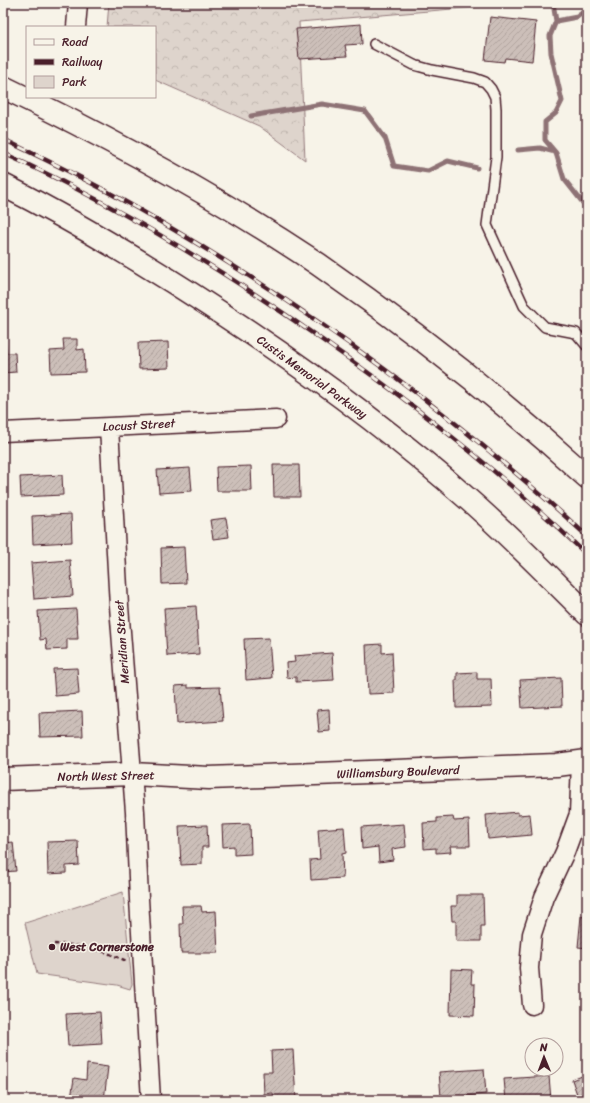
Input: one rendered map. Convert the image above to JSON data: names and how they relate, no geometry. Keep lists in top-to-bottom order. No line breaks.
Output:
{"streets":{"main road":["Custis Memorial Parkway","Williamsburg Boulevard","North West Street"],"street":["Locust Street","Meridian Street"]},"crossings":[["Locust Street","Meridian Street"],["Meridian Street","North West Street"],["Williamsburg Boulevard","North West Street"]],"places":["West Cornerstone"],"legend":["Road","Railway","Park"],"north":"top"}
